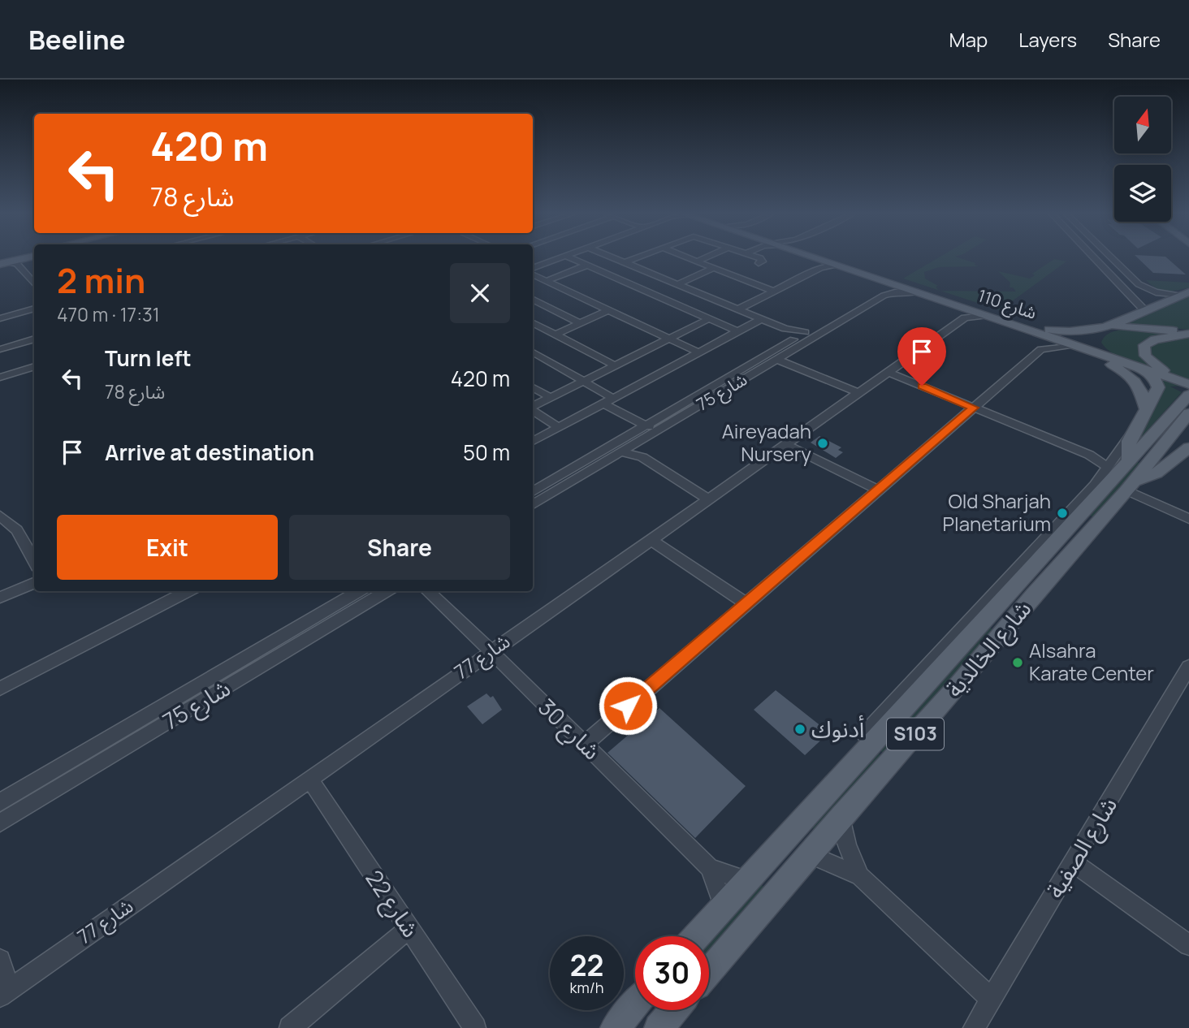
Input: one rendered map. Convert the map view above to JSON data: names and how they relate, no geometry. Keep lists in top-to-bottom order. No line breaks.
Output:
{"streets":{"main road":["شارع 110","شارع الخالدية","S103"],"street":["شارع 75","شارع 77","شارع 30","شارع الصفية","شارع 22"]},"crossings":[["شارع 110","شارع 75"],["شارع 110","شارع الخالدية"],["شارع 110","شارع 77"],["شارع الخالدية","شارع 30"],["شارع 77","شارع 30"],["شارع 77","شارع 22"]],"places":["Aireyadah Nursery","Old Sharjah Planetarium","Alsahra Karate Center","أدنوك"],"north":"top","page":{"header":"Beeline","nav":["Map","Layers","Share"],"turn":["420 m","شارع 78"],"heading":["2 min","470 m · 17:31"],"list":[{"name":"Turn left","note":"شارع 78","value":"420 m"},{"name":"Arrive at destination","value":"50 m"}],"buttons":["Exit","Share"],"speed":"22 km/h","limit":"30"}}
